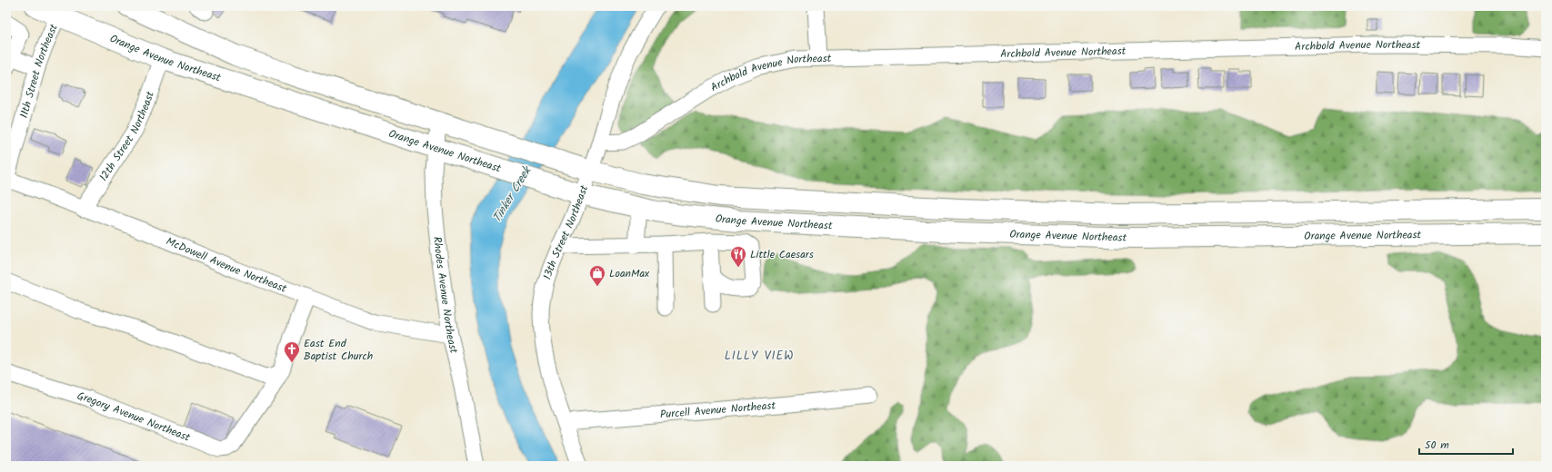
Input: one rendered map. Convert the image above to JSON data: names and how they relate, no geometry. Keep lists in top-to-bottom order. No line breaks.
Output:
{"streets":{"highway":["Orange Avenue Northeast"],"street":["Archbold Avenue Northeast","11th Street Northeast","12th Street Northeast","13th Street Northeast","McDowell Avenue Northeast","Rhodes Avenue Northeast","Purcell Avenue Northeast","Gregory Avenue Northeast"]},"crossings":[["Archbold Avenue Northeast","13th Street Northeast"],["Orange Avenue Northeast","11th Street Northeast"],["Orange Avenue Northeast","12th Street Northeast"],["Orange Avenue Northeast","13th Street Northeast"],["Orange Avenue Northeast","Rhodes Avenue Northeast"],["11th Street Northeast","McDowell Avenue Northeast"],["12th Street Northeast","McDowell Avenue Northeast"],["13th Street Northeast","Purcell Avenue Northeast"],["McDowell Avenue Northeast","Rhodes Avenue Northeast"],["McDowell Avenue Northeast","Gregory Avenue Northeast"]],"districts":["LILLY VIEW"],"water":["Tinker Creek"],"places":{"restaurant":["Little Caesars"],"shop":["LoanMax"],"church":["East End Baptist Church"]},"scale_bar":"50 m"}
